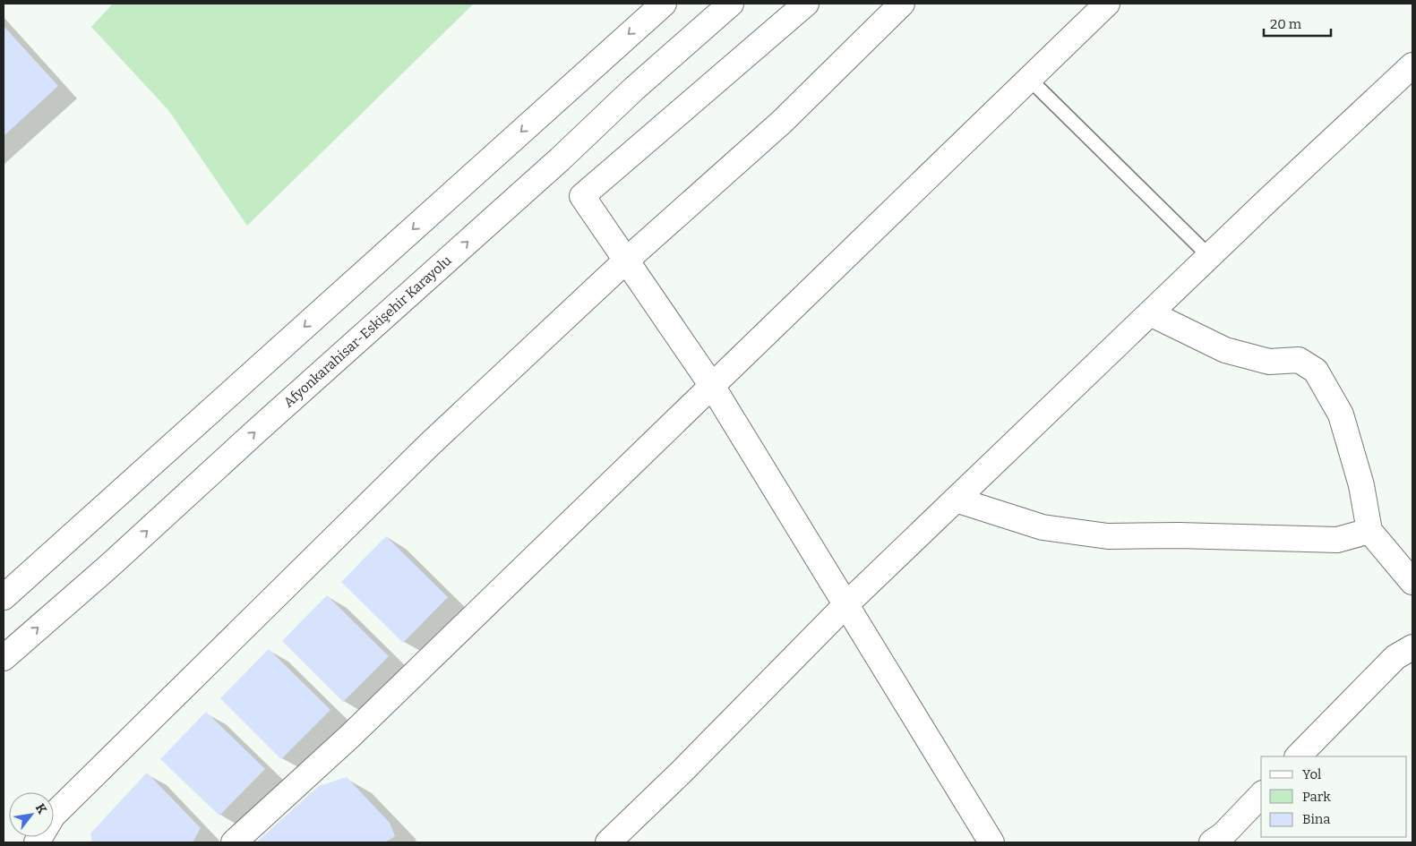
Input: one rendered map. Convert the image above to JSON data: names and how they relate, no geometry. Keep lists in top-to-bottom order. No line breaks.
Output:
{"streets":{"main road":["Afyonkarahisar-Eskişehir Karayolu"]},"legend":["Yol","Park","Bina"],"scale_bar":"20 m","north":"top right"}
